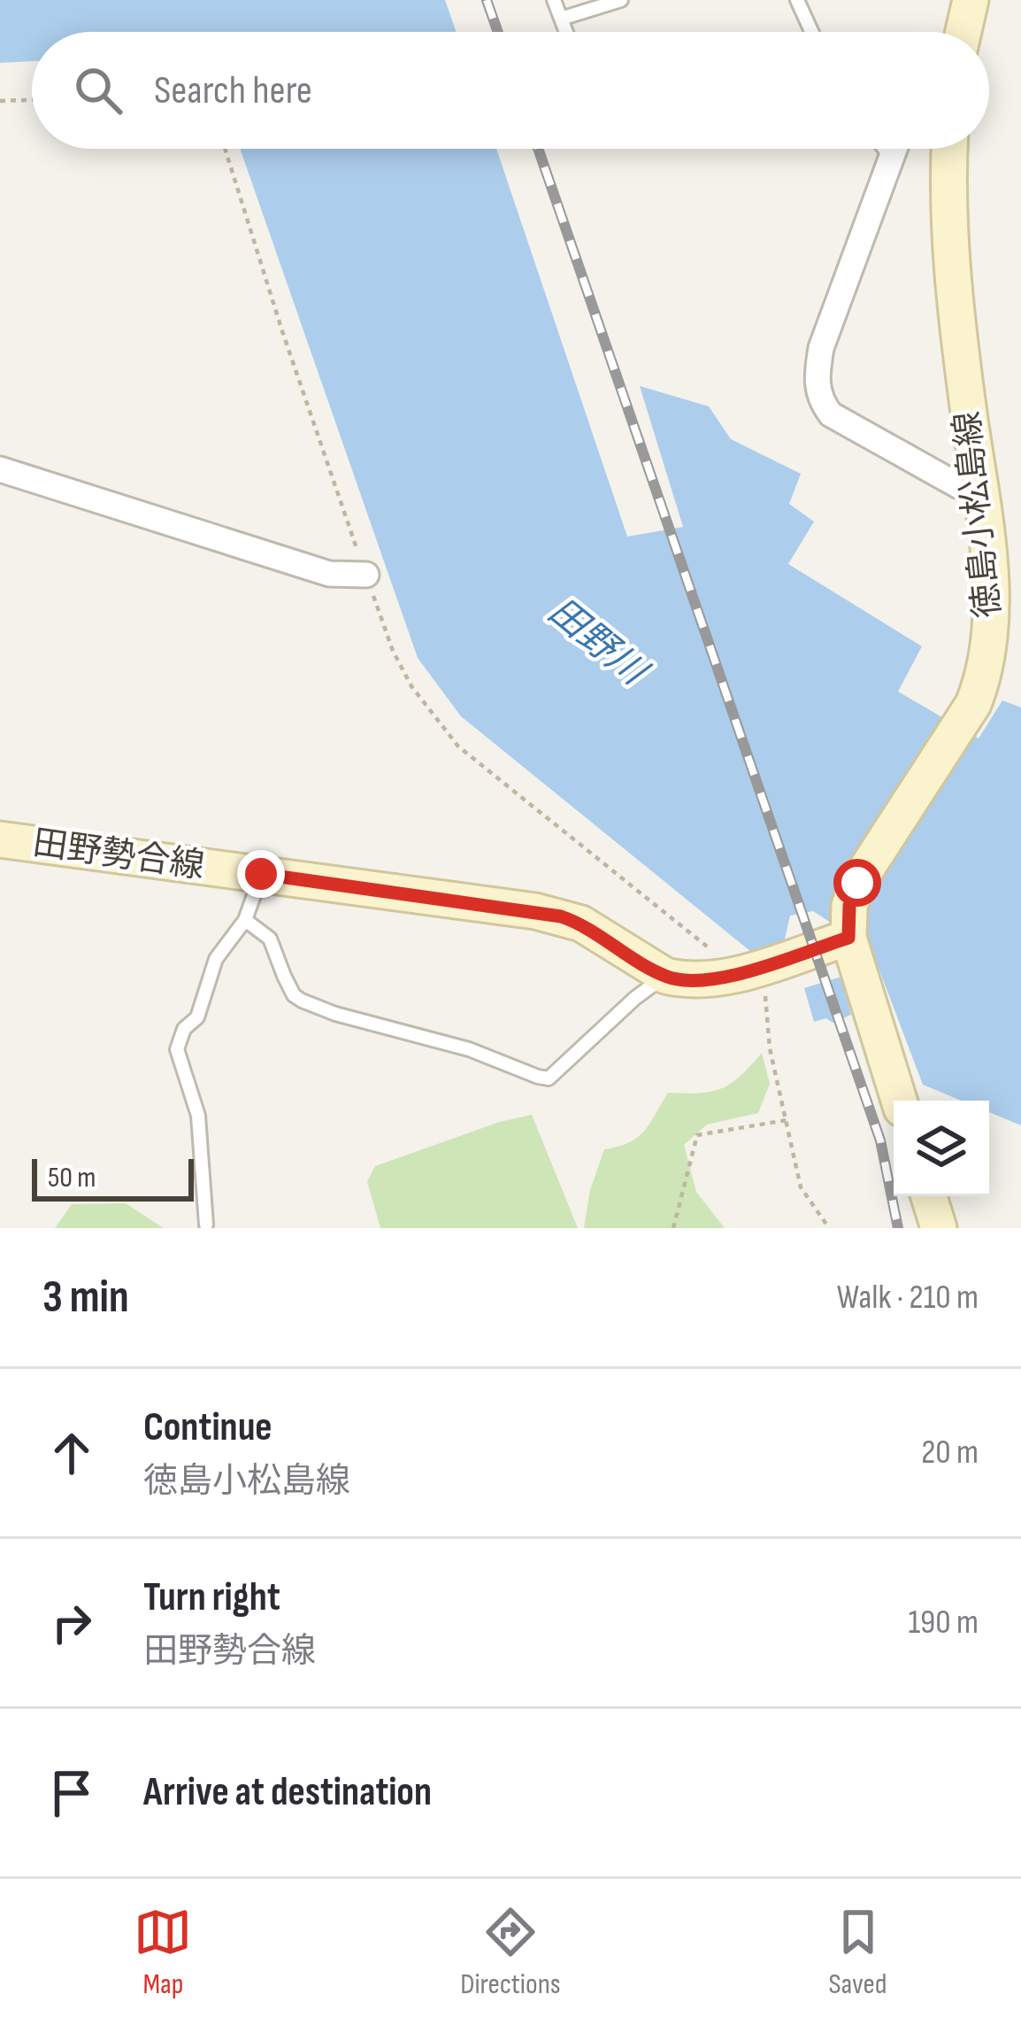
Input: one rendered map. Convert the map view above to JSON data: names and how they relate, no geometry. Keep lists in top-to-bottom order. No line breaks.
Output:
{"streets":{"main road":["徳島小松島線","田野勢合線"]},"water":["田野川"],"scale_bar":"50 m","page":{"search":"Search here","scale":"50 m","heading":["3 min","Walk · 210 m"],"list":[["Continue","徳島小松島線","20 m"],["Turn right","田野勢合線","190 m"],"Arrive at destination"],"nav":["Map","Directions","Saved"]}}
